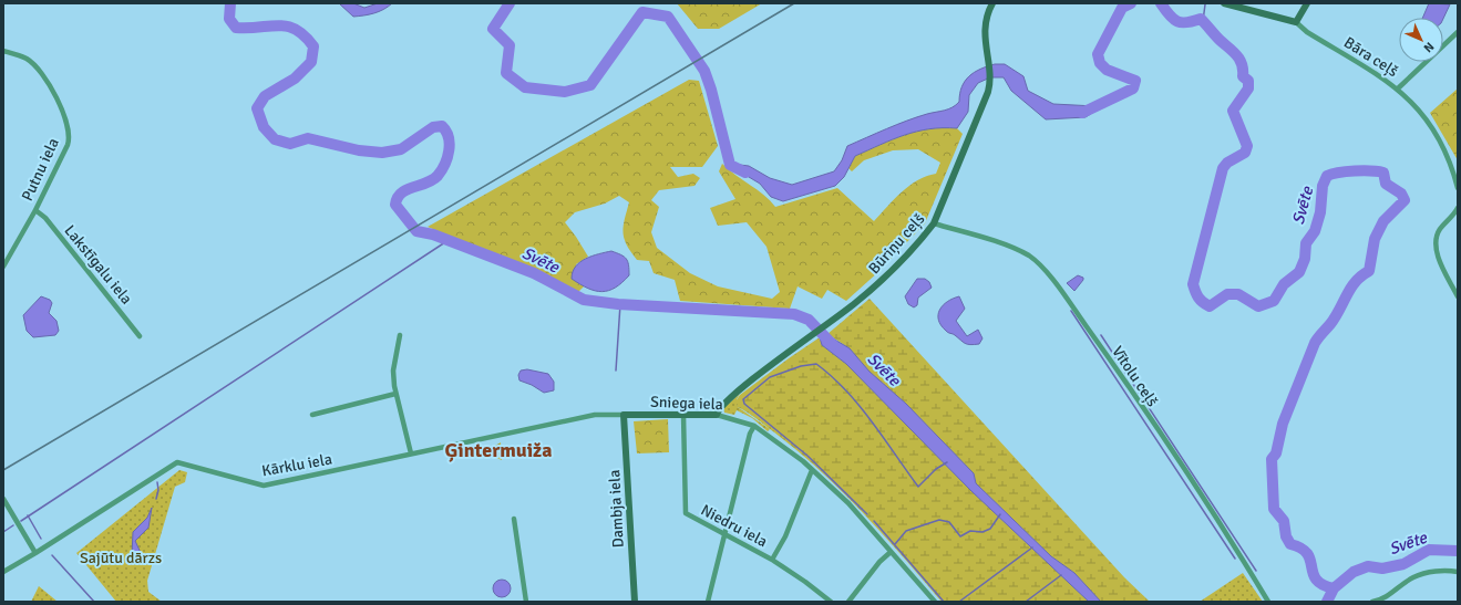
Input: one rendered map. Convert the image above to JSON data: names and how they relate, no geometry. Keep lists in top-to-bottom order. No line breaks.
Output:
{"streets":{"street":["Bāra ceļš","Putnu iela","Būriņu ceļš","Lakstīgalu iela","Vītolu ceļš","Sniega iela","Kārklu iela","Dambja iela","Niedru iela"]},"crossings":[["Putnu iela","Lakstīgalu iela"],["Būriņu ceļš","Vītolu ceļš"],["Būriņu ceļš","Sniega iela"],["Sniega iela","Kārklu iela"],["Sniega iela","Dambja iela"],["Sniega iela","Niedru iela"],["Kārklu iela","Dambja iela"]],"districts":["Ģintermuiža"],"water":["Svēte"],"parks":["Sajūtu dārzs"],"north":"bottom right"}
